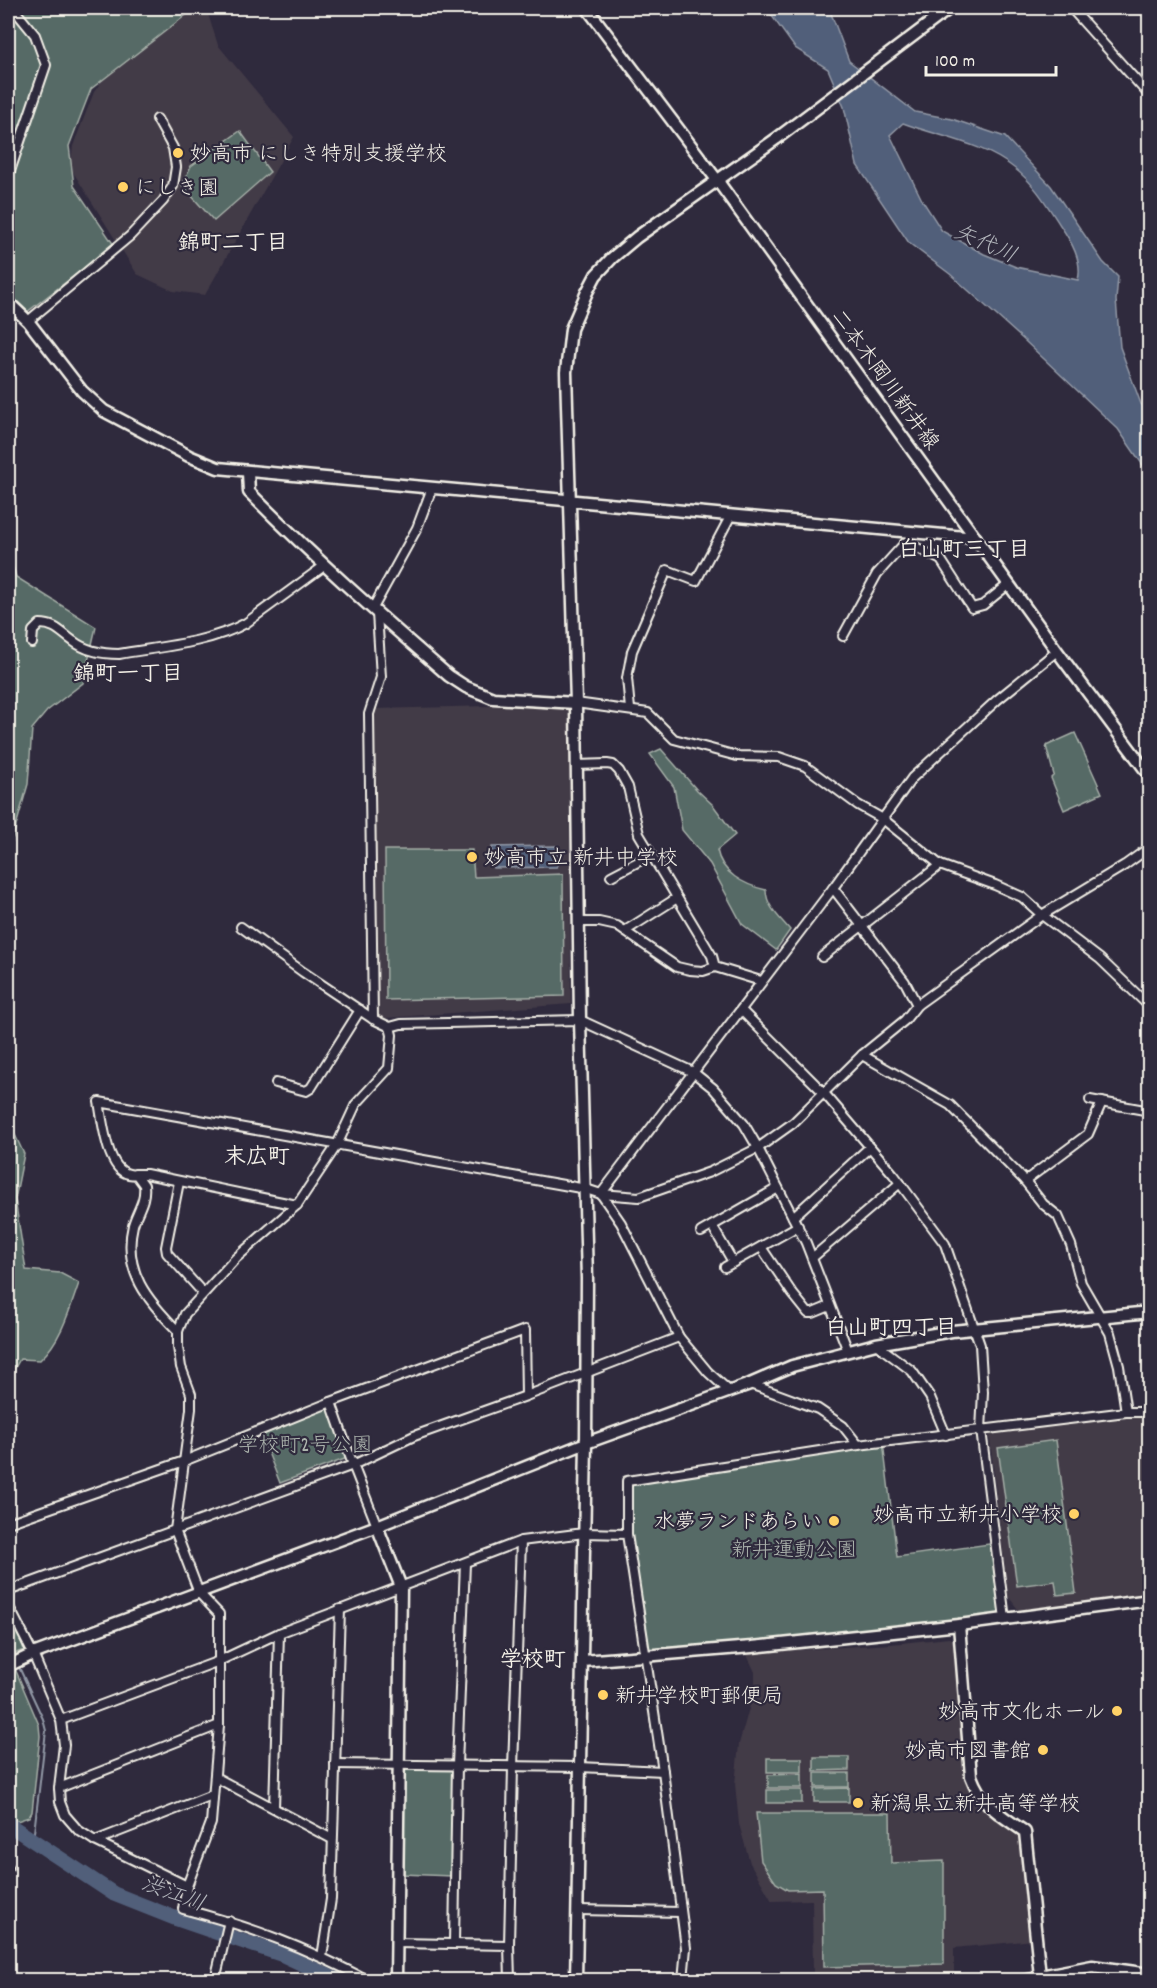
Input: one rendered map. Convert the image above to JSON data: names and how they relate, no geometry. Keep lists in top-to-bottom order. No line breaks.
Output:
{"streets":{"street":["二本木岡川新井線"]},"districts":["錦町二丁目","白山町三丁目","錦町一丁目","末広町","白山町四丁目","学校町"],"water":["矢代川","渋江川"],"parks":["学校町2号公園","新井運動公園"],"places":["妙高市 にしき特別支援学校","にしき園","妙高市立 新井中学校","妙高市立新井小学校","水夢ランドあらい","新井学校町郵便局","妙高市文化ホール","妙高市図書館","新潟県立新井高等学校"],"scale_bar":"100 m"}
